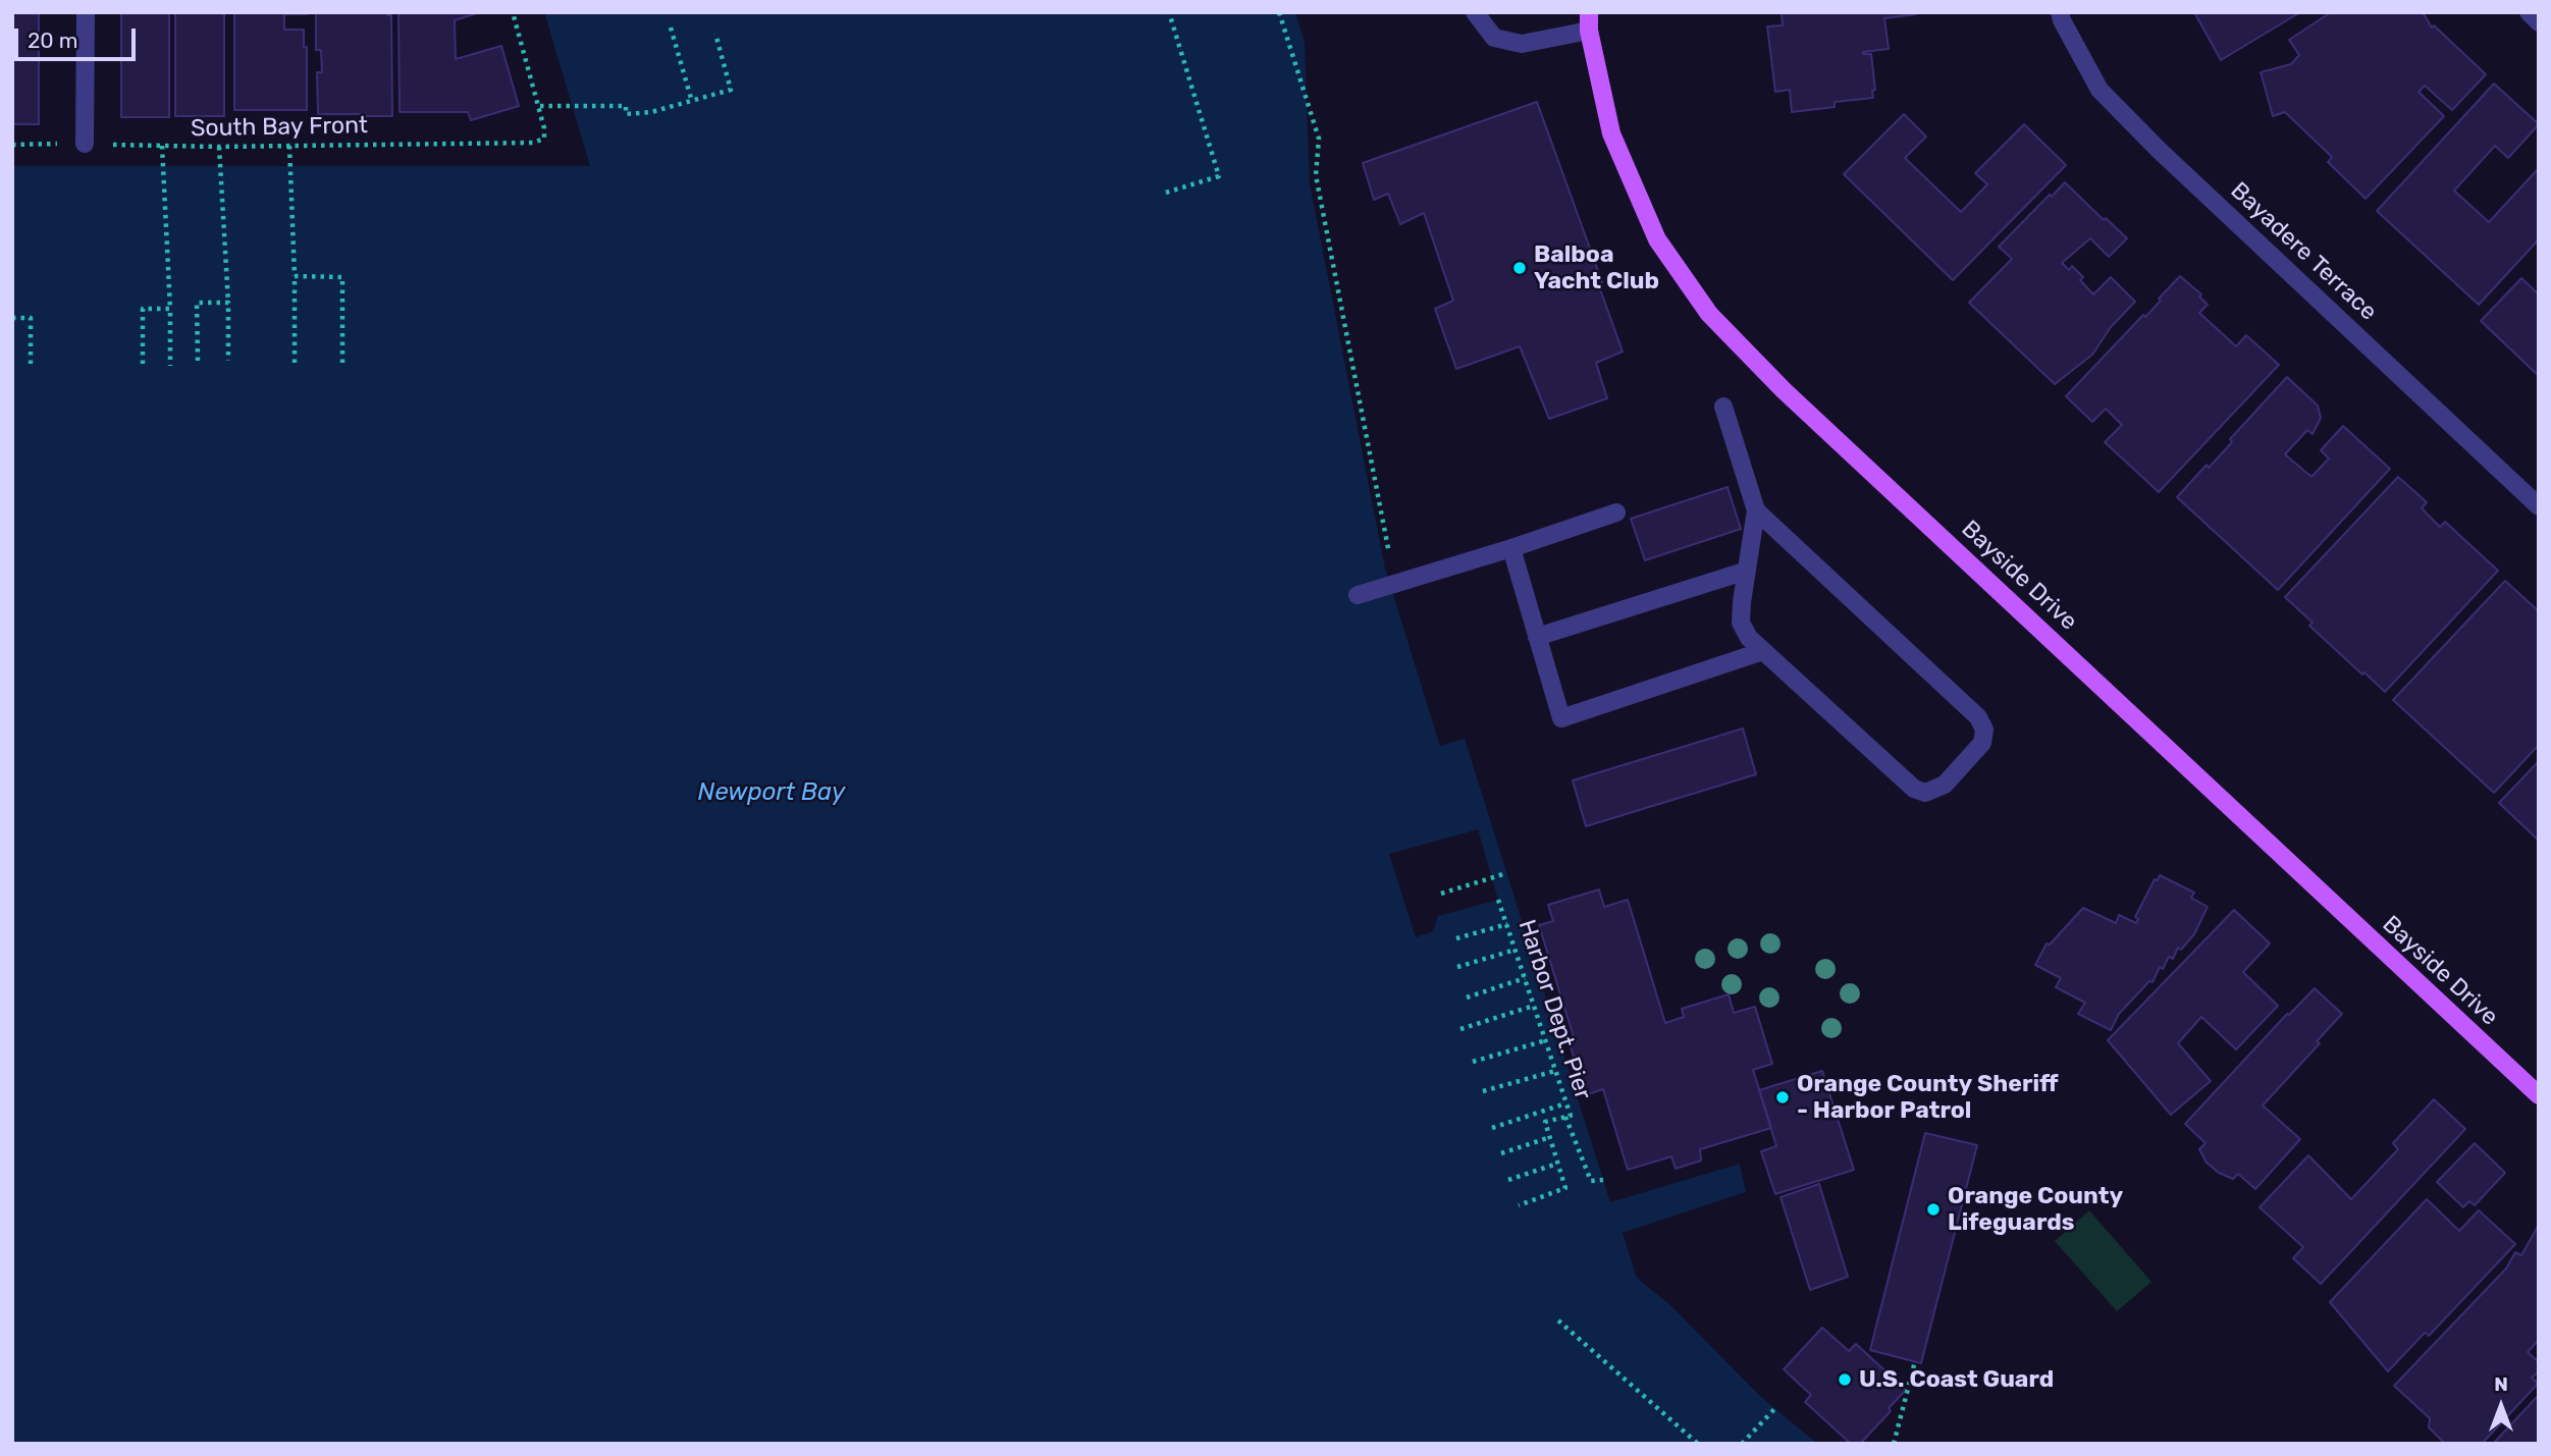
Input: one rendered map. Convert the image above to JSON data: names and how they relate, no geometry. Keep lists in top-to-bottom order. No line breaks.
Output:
{"streets":{"main road":["Bayside Drive"],"street":["Bayadere Terrace"],"path":["South Bay Front","Harbor Dept. Pier"]},"water":["Newport Bay"],"places":["Balboa Yacht Club","Orange County Sheriff - Harbor Patrol","Orange County Lifeguards","U.S. Coast Guard"],"scale_bar":"20 m","north":"top"}
